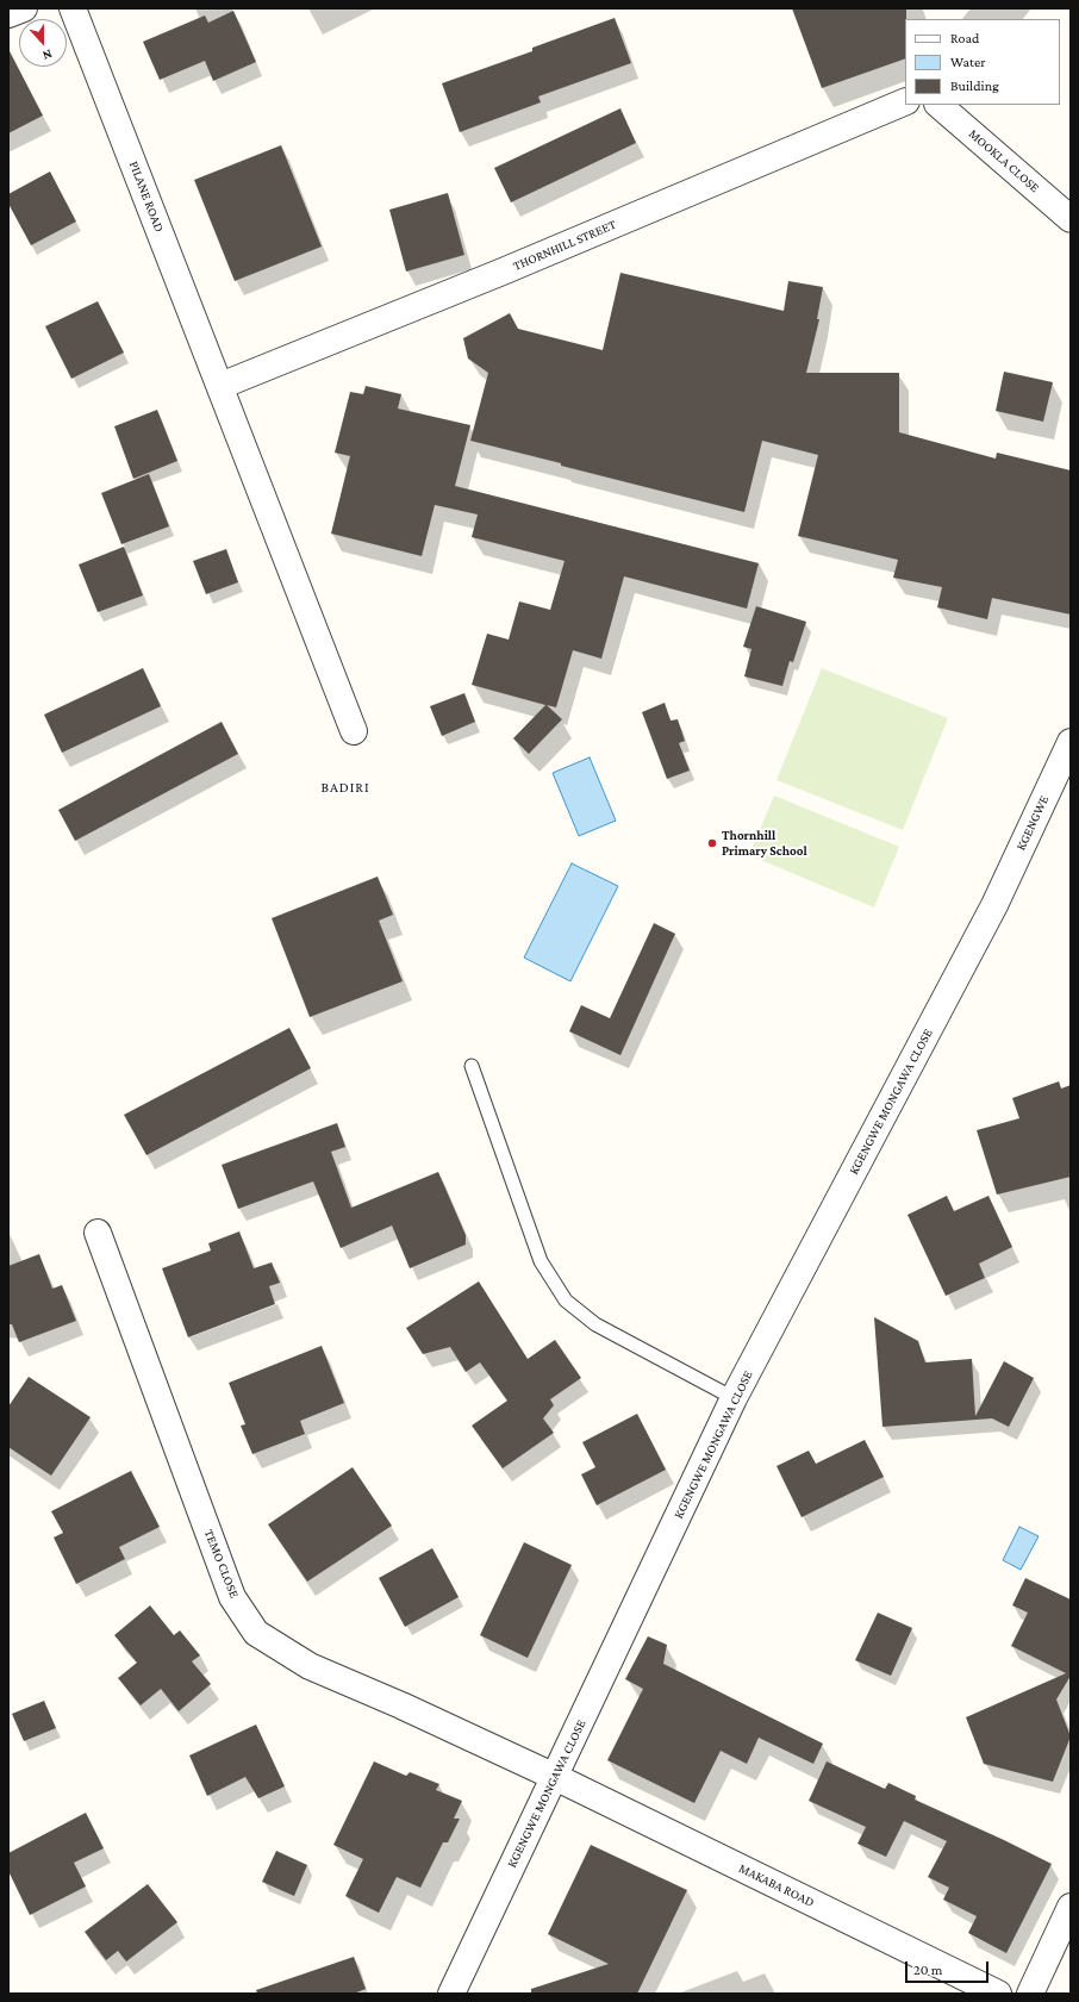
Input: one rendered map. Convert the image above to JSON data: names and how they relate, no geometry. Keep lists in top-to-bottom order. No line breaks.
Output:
{"streets":{"street":["MOOKLA CLOSE","PILANE ROAD","THORNHILL STREET","KGENGWE","KGENGWE MONGAWA CLOSE","TEMO CLOSE","MAKABA ROAD"]},"crossings":[["PILANE ROAD","THORNHILL STREET"],["KGENGWE","KGENGWE MONGAWA CLOSE"],["KGENGWE MONGAWA CLOSE","TEMO CLOSE"],["KGENGWE MONGAWA CLOSE","MAKABA ROAD"],["TEMO CLOSE","MAKABA ROAD"]],"districts":["BADIRI"],"places":["Thornhill Primary School"],"legend":["Road","Water","Building"],"scale_bar":"20 m","north":"bottom"}
